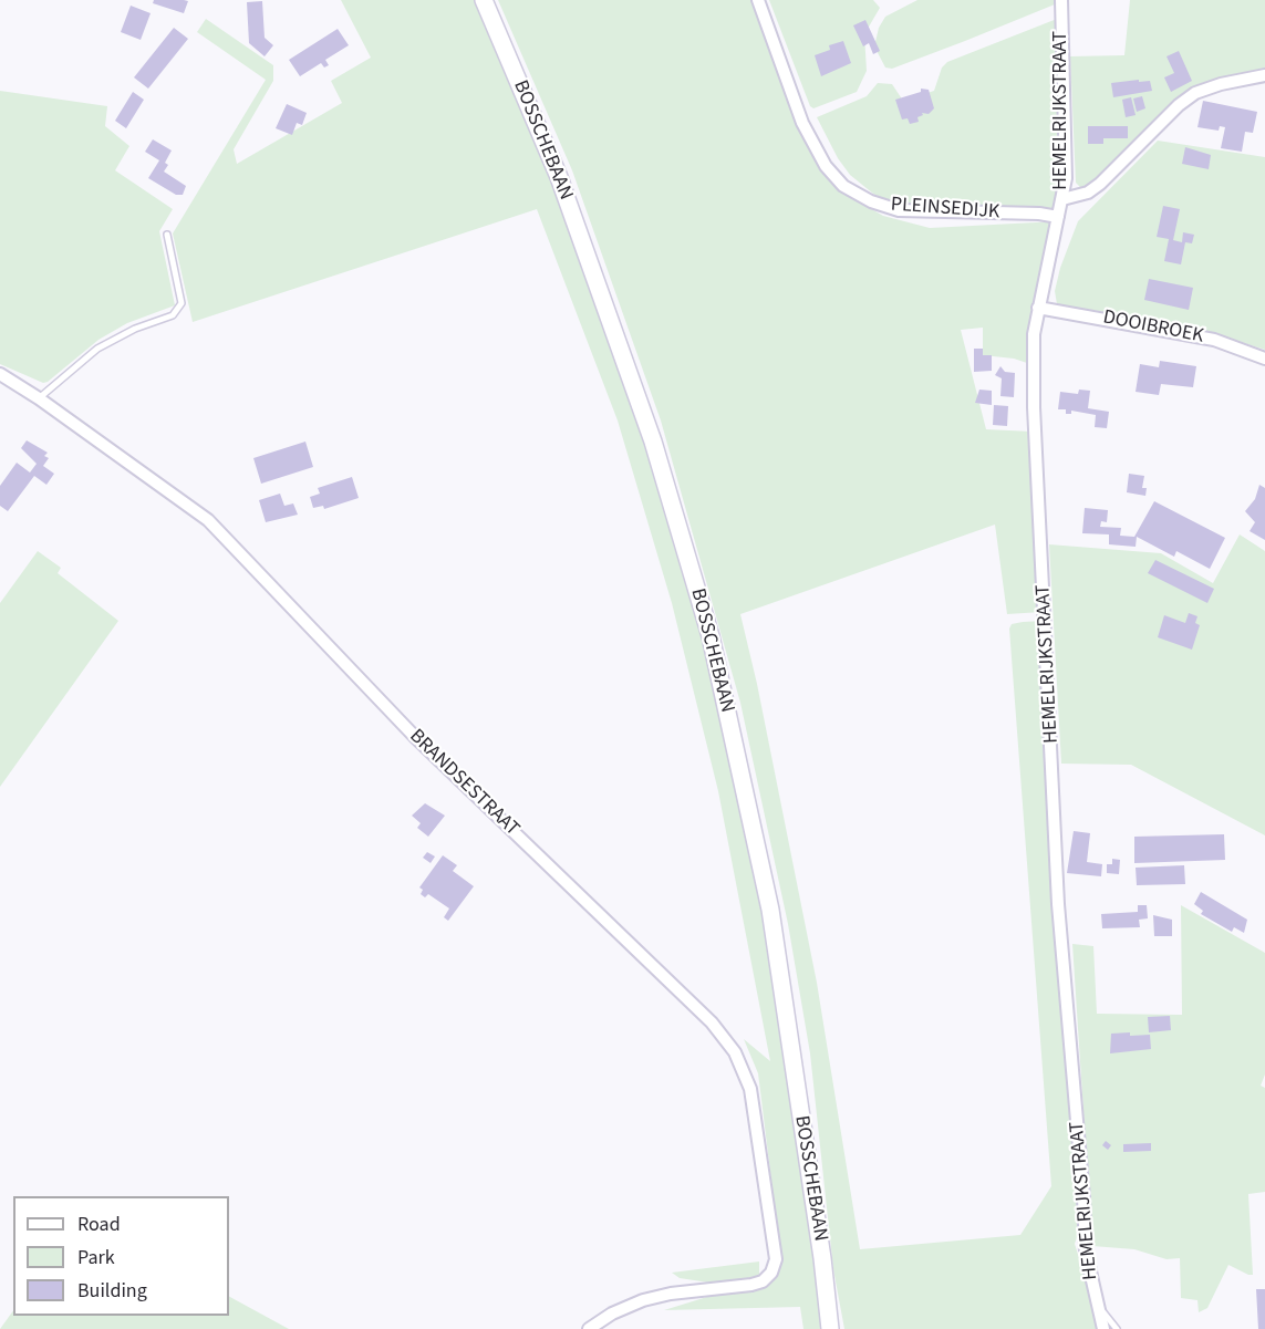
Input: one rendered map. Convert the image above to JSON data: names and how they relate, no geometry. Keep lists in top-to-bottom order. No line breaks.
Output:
{"streets":{"main road":["BOSSCHEBAAN"],"street":["HEMELRIJKSTRAAT","PLEINSEDIJK","DOOIBROEK","BRANDSESTRAAT"]},"crossings":[["HEMELRIJKSTRAAT","PLEINSEDIJK"],["HEMELRIJKSTRAAT","DOOIBROEK"]],"legend":["Road","Park","Building"]}
